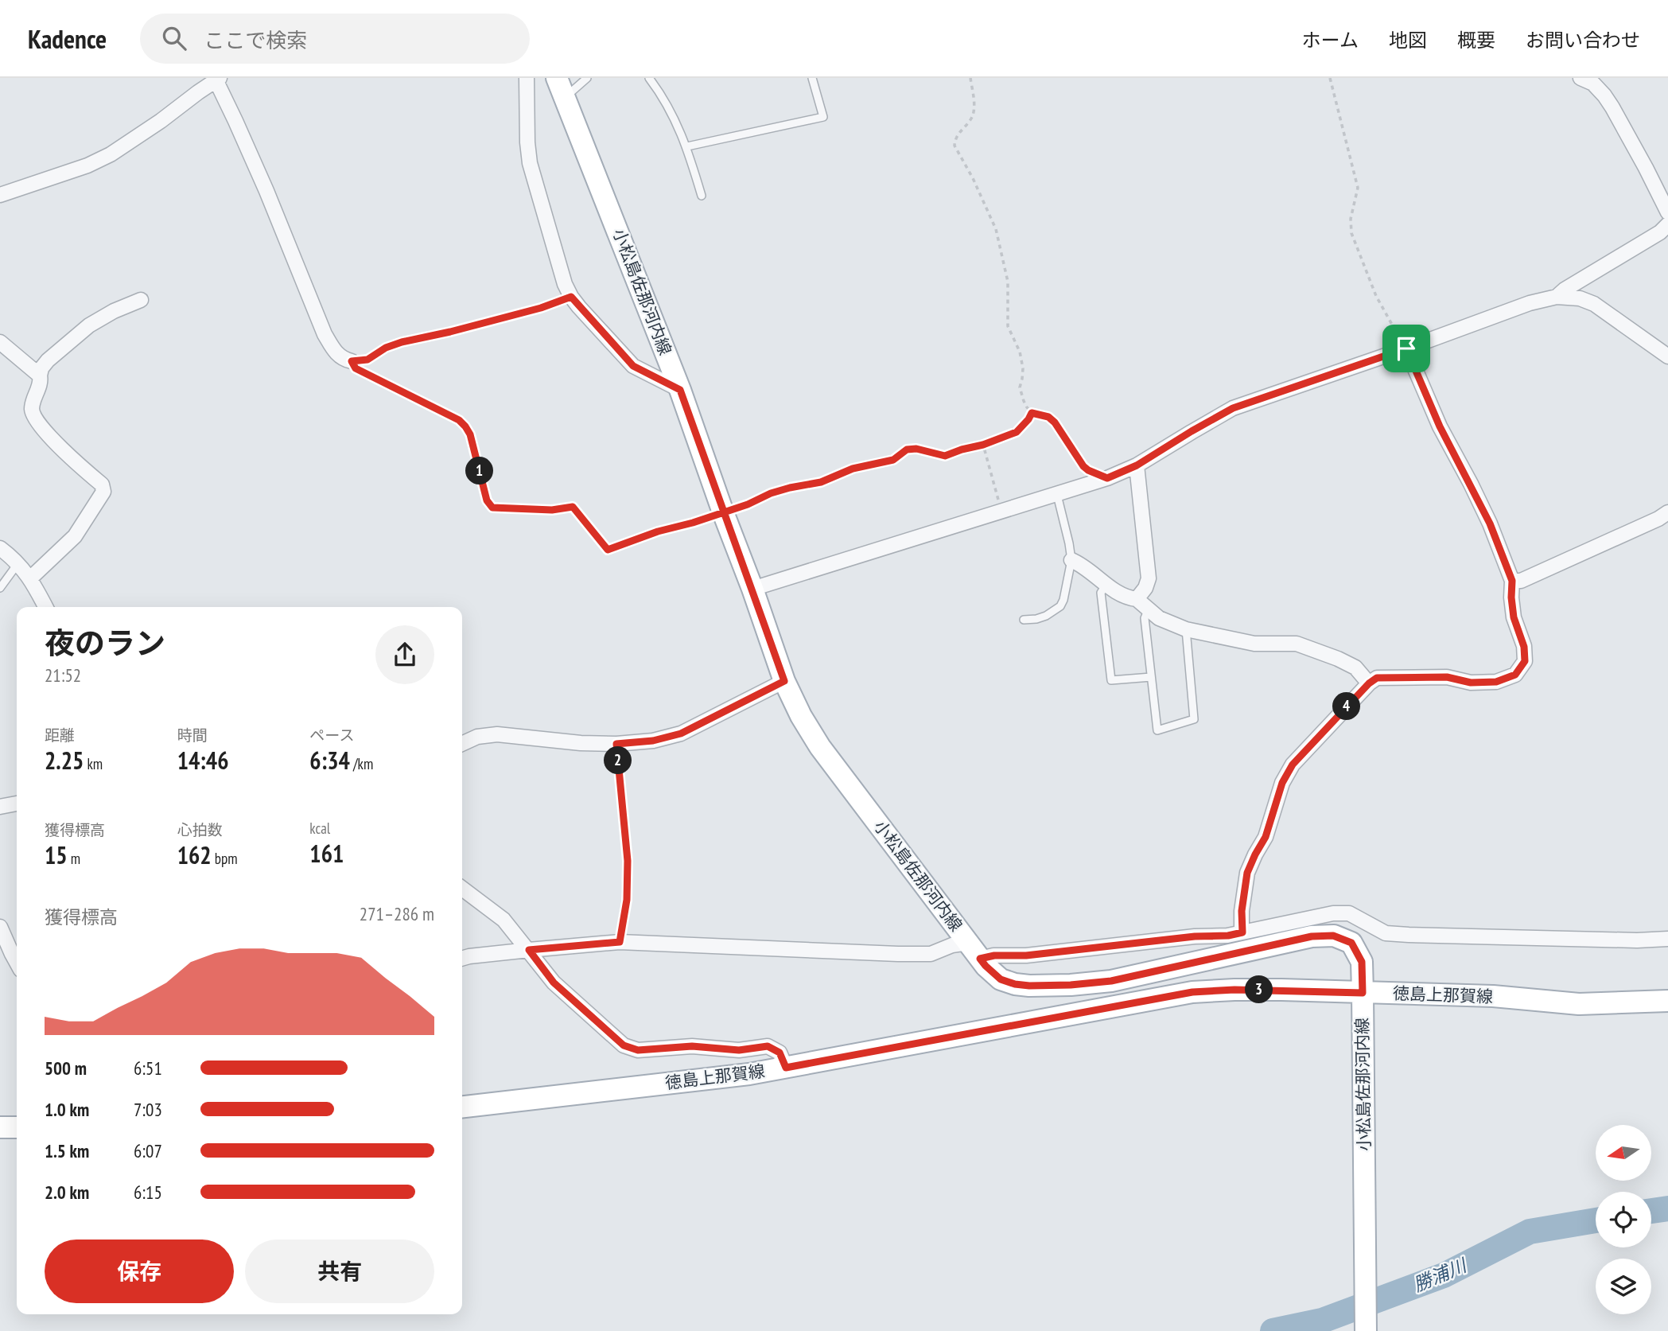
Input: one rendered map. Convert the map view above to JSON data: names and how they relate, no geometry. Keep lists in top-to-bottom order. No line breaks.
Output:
{"streets":{"main road":["小松島佐那河内線","徳島上那賀線"]},"crossings":[["小松島佐那河内線","徳島上那賀線"]],"water":["勝浦川"],"north":"left","page":{"header":"Kadence","search":"ここで検索","nav":["ホーム","地図","概要","お問い合わせ"],"pins":["1","4","2","3"],"heading":["夜のラン","21:52"],"stats":[["距離","2.25 km"],["時間","14:46"],["ペース","6:34 /km"],["獲得標高","15 m"],["心拍数","162 bpm"],["kcal","161"]],"chart":["獲得標高","271–286 m"],"list":[{"name":"500 m","note":"6:51"},{"name":"1.0 km","note":"7:03"},{"name":"1.5 km","note":"6:07"},{"name":"2.0 km","note":"6:15"}],"buttons":["保存","共有"]}}
